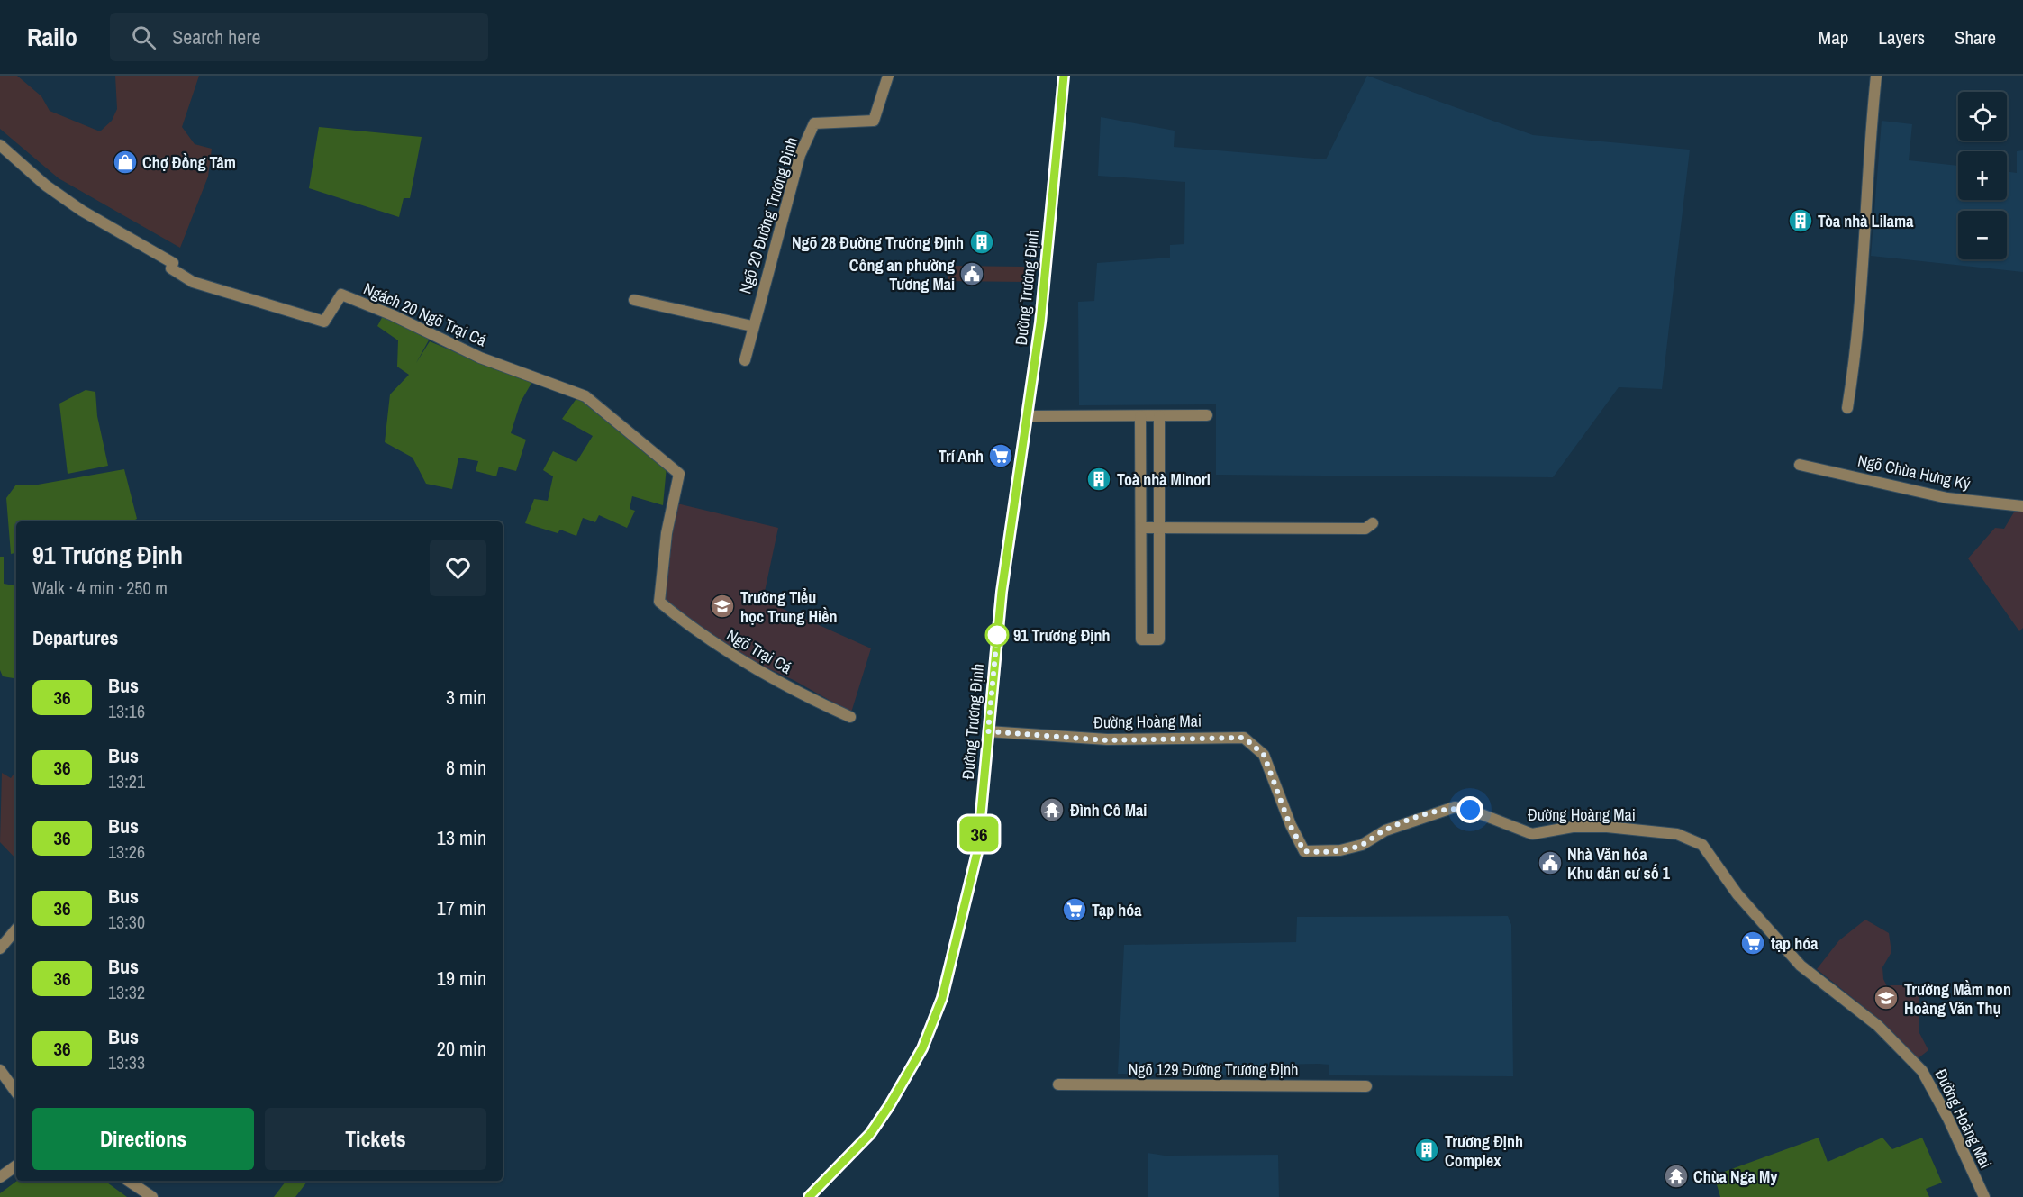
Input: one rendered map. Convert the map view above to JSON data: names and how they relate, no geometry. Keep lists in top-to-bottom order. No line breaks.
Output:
{"streets":{"main road":["Đường Trương Định"],"street":["Ngõ 20 Đường Trương Định","Ngách 20 Ngõ Trại Cá","Ngõ Chùa Hưng Ký","Ngõ Trại Cá","Đường Hoàng Mai","Ngõ 129 Đường Trương Định"]},"crossings":[["Đường Trương Định","Đường Hoàng Mai"],["Ngách 20 Ngõ Trại Cá","Ngõ Trại Cá"]],"places":{"shop":["Chợ Đồng Tâm"],"building":["Tòa nhà Lilama","Ngõ 28 Đường Trương Định","Toà nhà Minori","Trương Định Complex"],"public building":["Công an phường Tương Mai","Nhà Văn hóa Khu dân cư số 1"],"supermarket":["Trí Anh","Tạp hóa","tạp hóa"],"school or university":["Trường Tiểu học Trung Hiền","Trường Mầm non Hoàng Văn Thụ"],"other":["91 Trương Định"],"temple":["Đình Cô Mai","Chùa Nga My"]},"lines":["bus line 36"],"page":{"header":"Railo","search":"Search here","nav":["Map","Layers","Share"],"on_map":"36","map_buttons":["+","−"],"heading":[["91 Trương Định","Walk · 4 min · 250 m"],"Departures"],"list":[{"mark":"36","name":"Bus","note":"13:16","value":"3 min"},{"mark":"36","name":"Bus","note":"13:21","value":"8 min"},{"mark":"36","name":"Bus","note":"13:26","value":"13 min"},{"mark":"36","name":"Bus","note":"13:30","value":"17 min"},{"mark":"36","name":"Bus","note":"13:32","value":"19 min"},{"mark":"36","name":"Bus","note":"13:33","value":"20 min"}],"buttons":["Directions","Tickets"]}}
